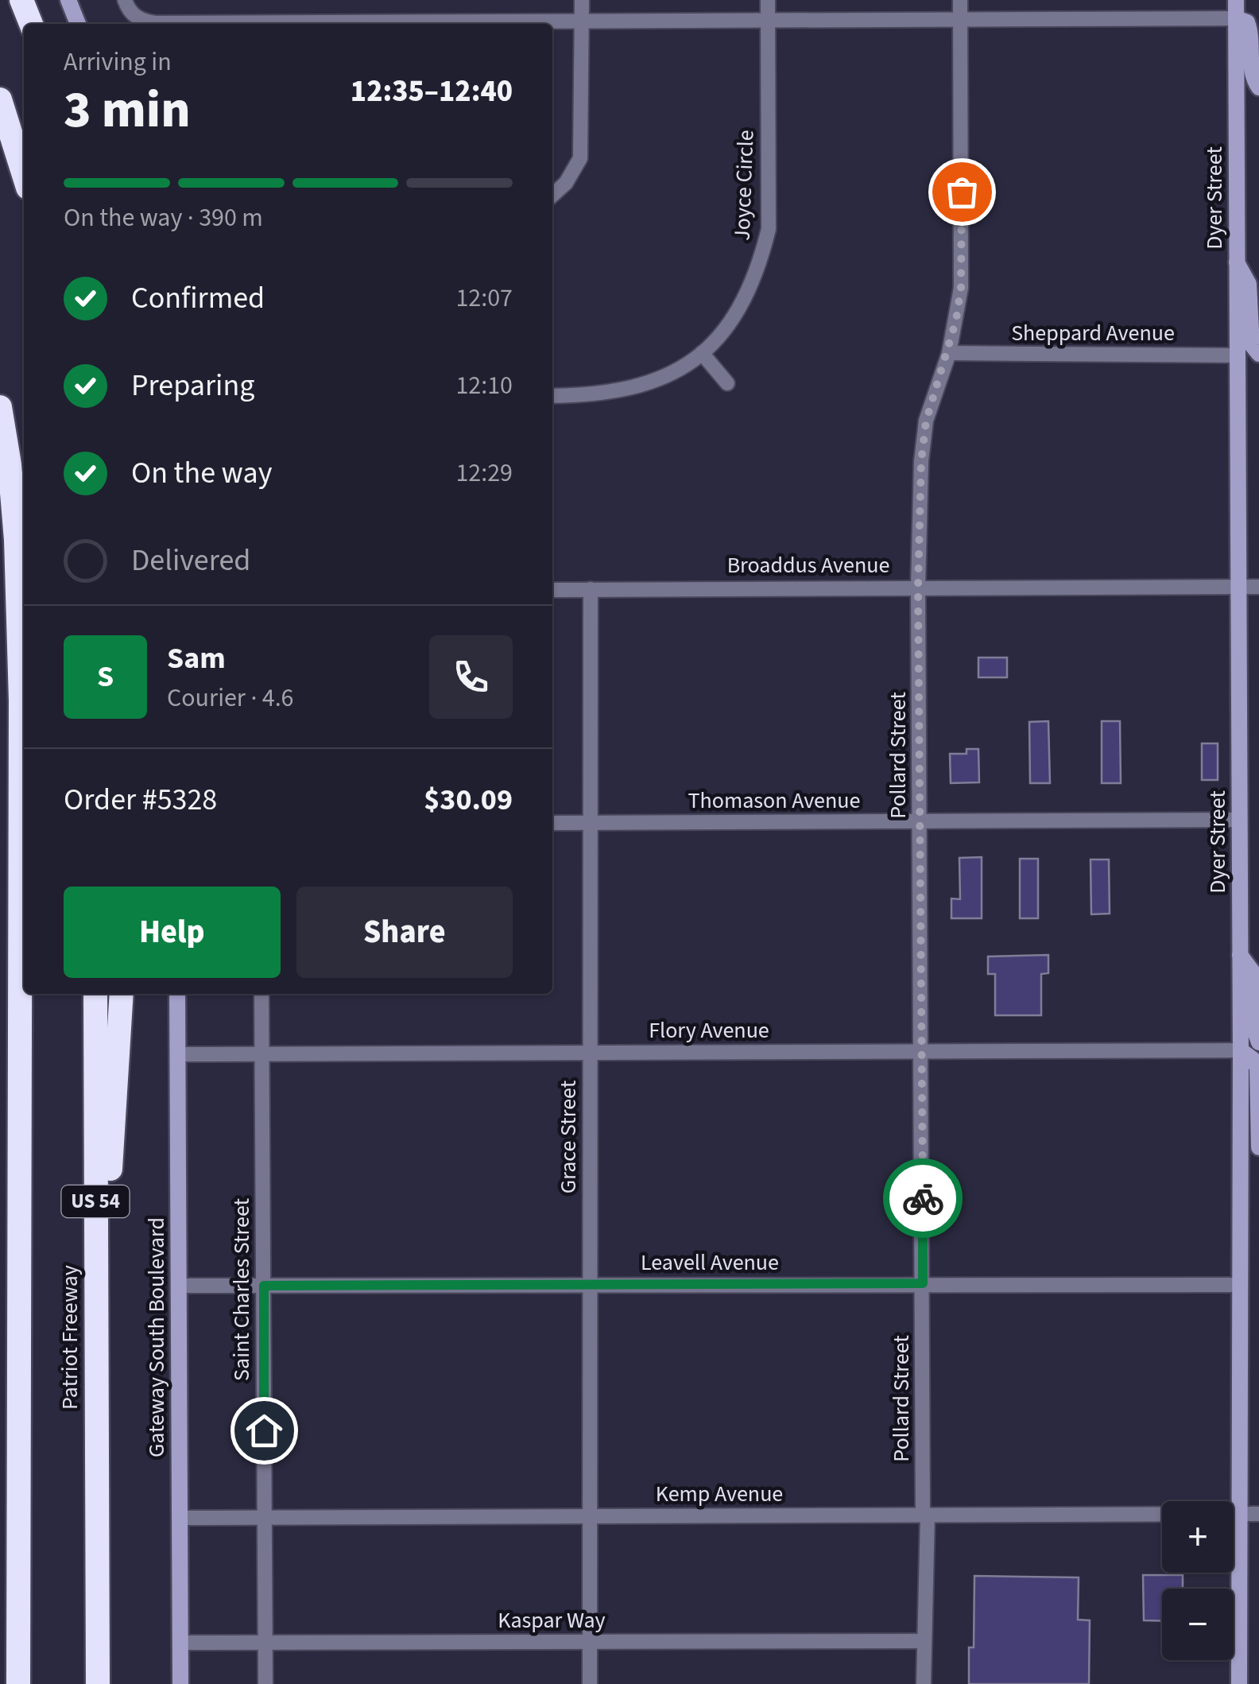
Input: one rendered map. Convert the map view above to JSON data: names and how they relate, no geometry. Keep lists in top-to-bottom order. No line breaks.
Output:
{"streets":{"highway":["US 54","Patriot Freeway"],"main road":["Dyer Street","Gateway South Boulevard"],"street":["Joyce Circle","Sheppard Avenue","Broaddus Avenue","Pollard Street","Thomason Avenue","Flory Avenue","Grace Street","Leavell Avenue","Saint Charles Street","Kemp Avenue","Kaspar Way"]},"crossings":[["Dyer Street","Sheppard Avenue"],["Dyer Street","Broaddus Avenue"],["Dyer Street","Thomason Avenue"],["Dyer Street","Flory Avenue"],["Dyer Street","Leavell Avenue"],["Dyer Street","Kemp Avenue"],["Sheppard Avenue","Pollard Street"],["Broaddus Avenue","Pollard Street"],["Broaddus Avenue","Grace Street"],["Pollard Street","Thomason Avenue"],["Pollard Street","Flory Avenue"],["Pollard Street","Leavell Avenue"],["Pollard Street","Kemp Avenue"],["Pollard Street","Kaspar Way"],["Thomason Avenue","Grace Street"],["Flory Avenue","Grace Street"],["Flory Avenue","Saint Charles Street"],["Flory Avenue","Gateway South Boulevard"],["Grace Street","Leavell Avenue"],["Grace Street","Kemp Avenue"],["Grace Street","Kaspar Way"],["Leavell Avenue","Saint Charles Street"],["Leavell Avenue","Gateway South Boulevard"],["Saint Charles Street","Kemp Avenue"],["Saint Charles Street","Kaspar Way"],["Gateway South Boulevard","Kemp Avenue"],["Gateway South Boulevard","Kaspar Way"]],"page":{"heading":["3 min","Arriving in","12:35–12:40"],"panel":["Sam","Courier · 4.6","Order #5328","$30.09"],"bar":"On the way · 390 m","list":[["Confirmed","12:07"],["Preparing","12:10"],["On the way","12:29"],"Delivered"],"round":"S","buttons":["Help","Share"],"map_buttons":["+","−"]}}
